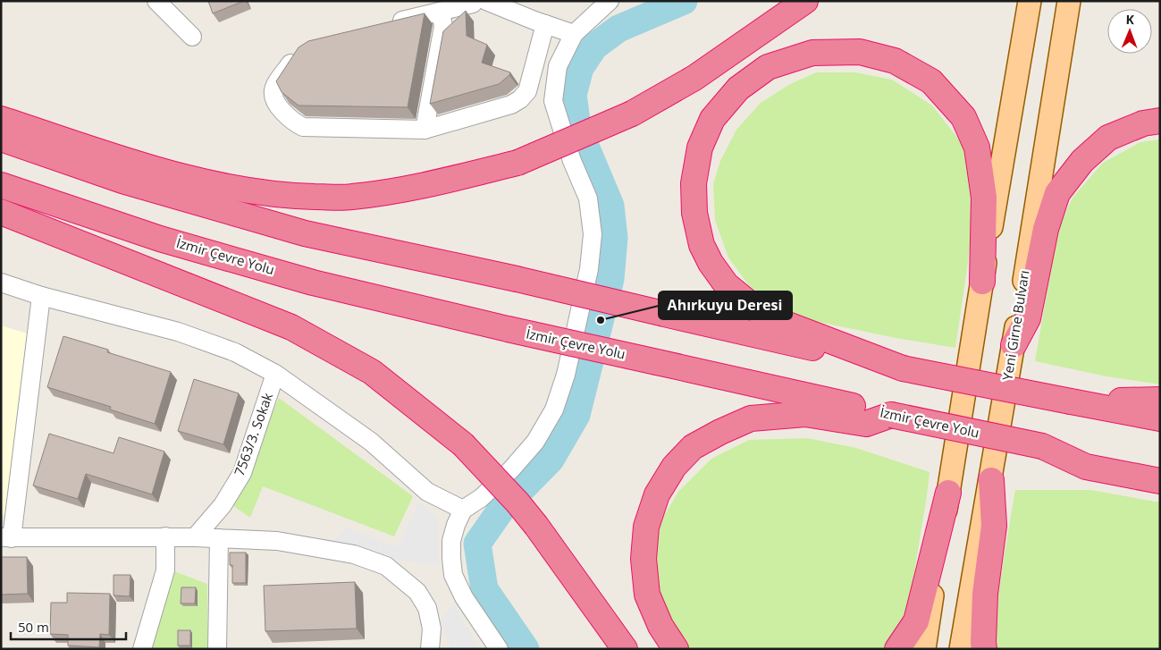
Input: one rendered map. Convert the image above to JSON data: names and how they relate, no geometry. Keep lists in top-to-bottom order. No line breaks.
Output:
{"streets":{"highway":["İzmir Çevre Yolu"],"main road":["Yeni Girne Bulvarı"],"street":["7563/3. Sokak"]},"places":["Ahırkuyu Deresi"],"scale_bar":"50 m","north":"top"}
